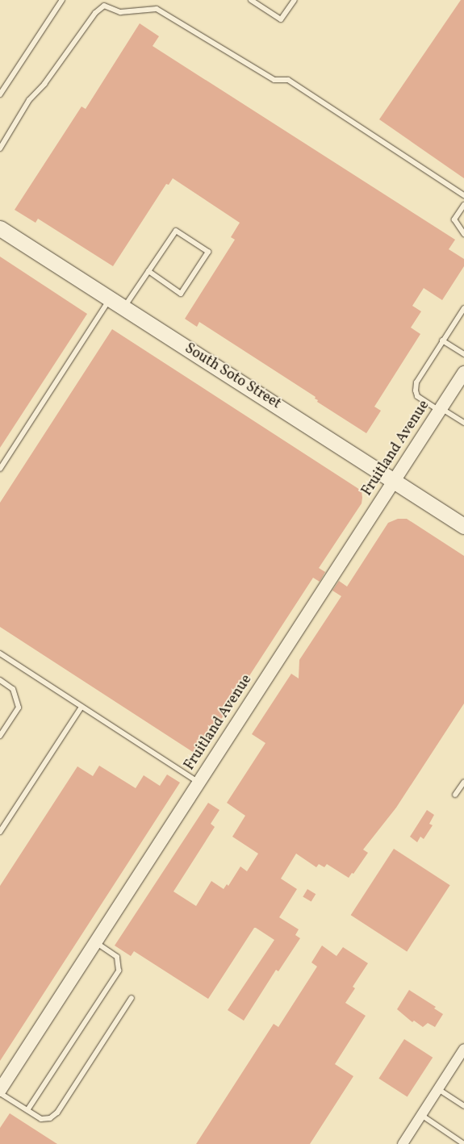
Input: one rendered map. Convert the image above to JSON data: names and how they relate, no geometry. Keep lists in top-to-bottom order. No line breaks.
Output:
{"streets":{"main road":["South Soto Street"],"street":["Fruitland Avenue"]},"crossings":[["South Soto Street","Fruitland Avenue"]]}
